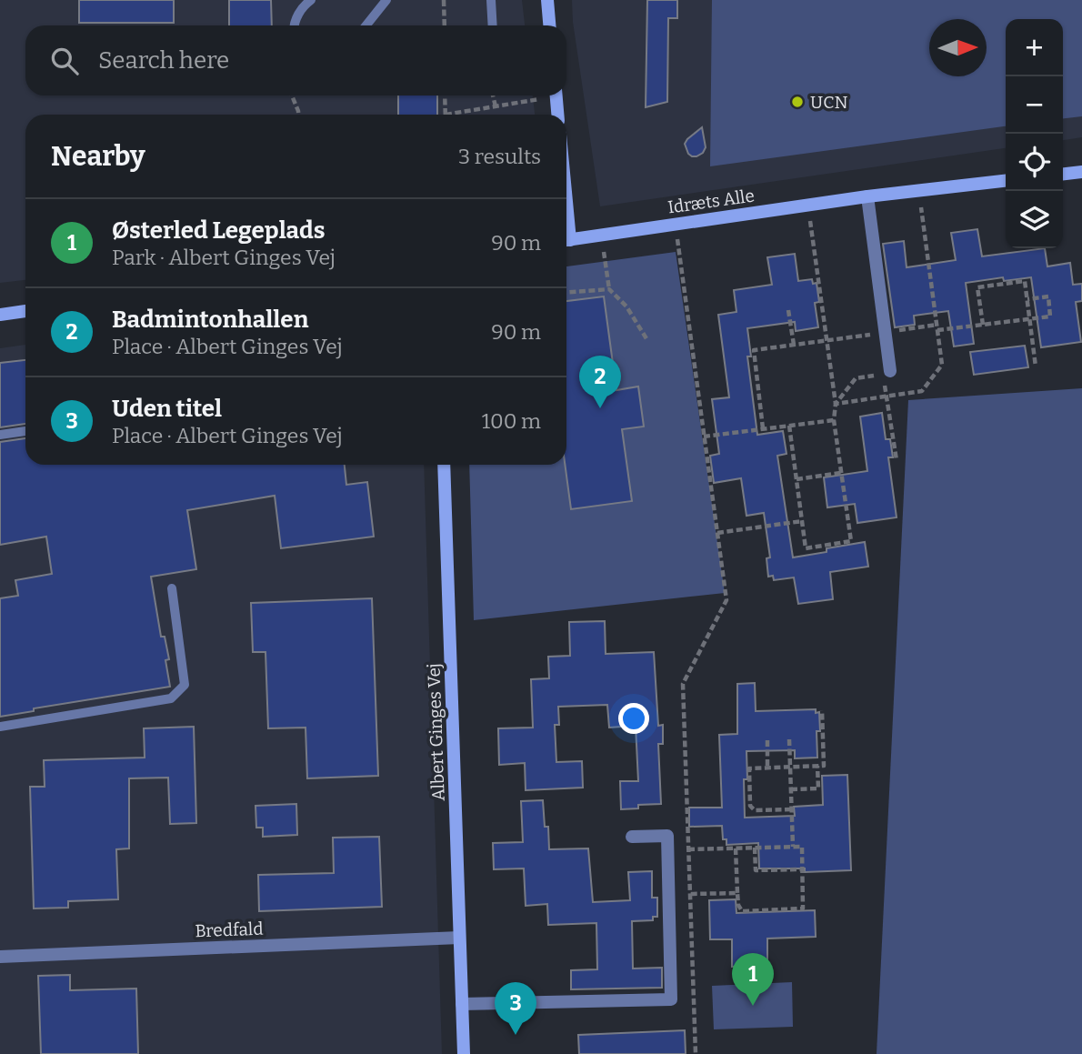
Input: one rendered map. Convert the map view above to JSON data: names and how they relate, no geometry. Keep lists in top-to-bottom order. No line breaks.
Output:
{"streets":{"street":["Idræts Alle","Albert Ginges Vej","Bredfald"]},"crossings":[["Albert Ginges Vej","Bredfald"]],"places":["UCN"],"north":"right","page":{"map_buttons":["+","−"],"search":"Search here","heading":["Nearby","3 results"],"list":[{"mark":"1","name":"Østerled Legeplads","note":"Park · Albert Ginges Vej","value":"90 m"},{"mark":"2","name":"Badmintonhallen","note":"Place · Albert Ginges Vej","value":"90 m"},{"mark":"3","name":"Uden titel","note":"Place · Albert Ginges Vej","value":"100 m"}],"pins":["2","1","3"]}}
